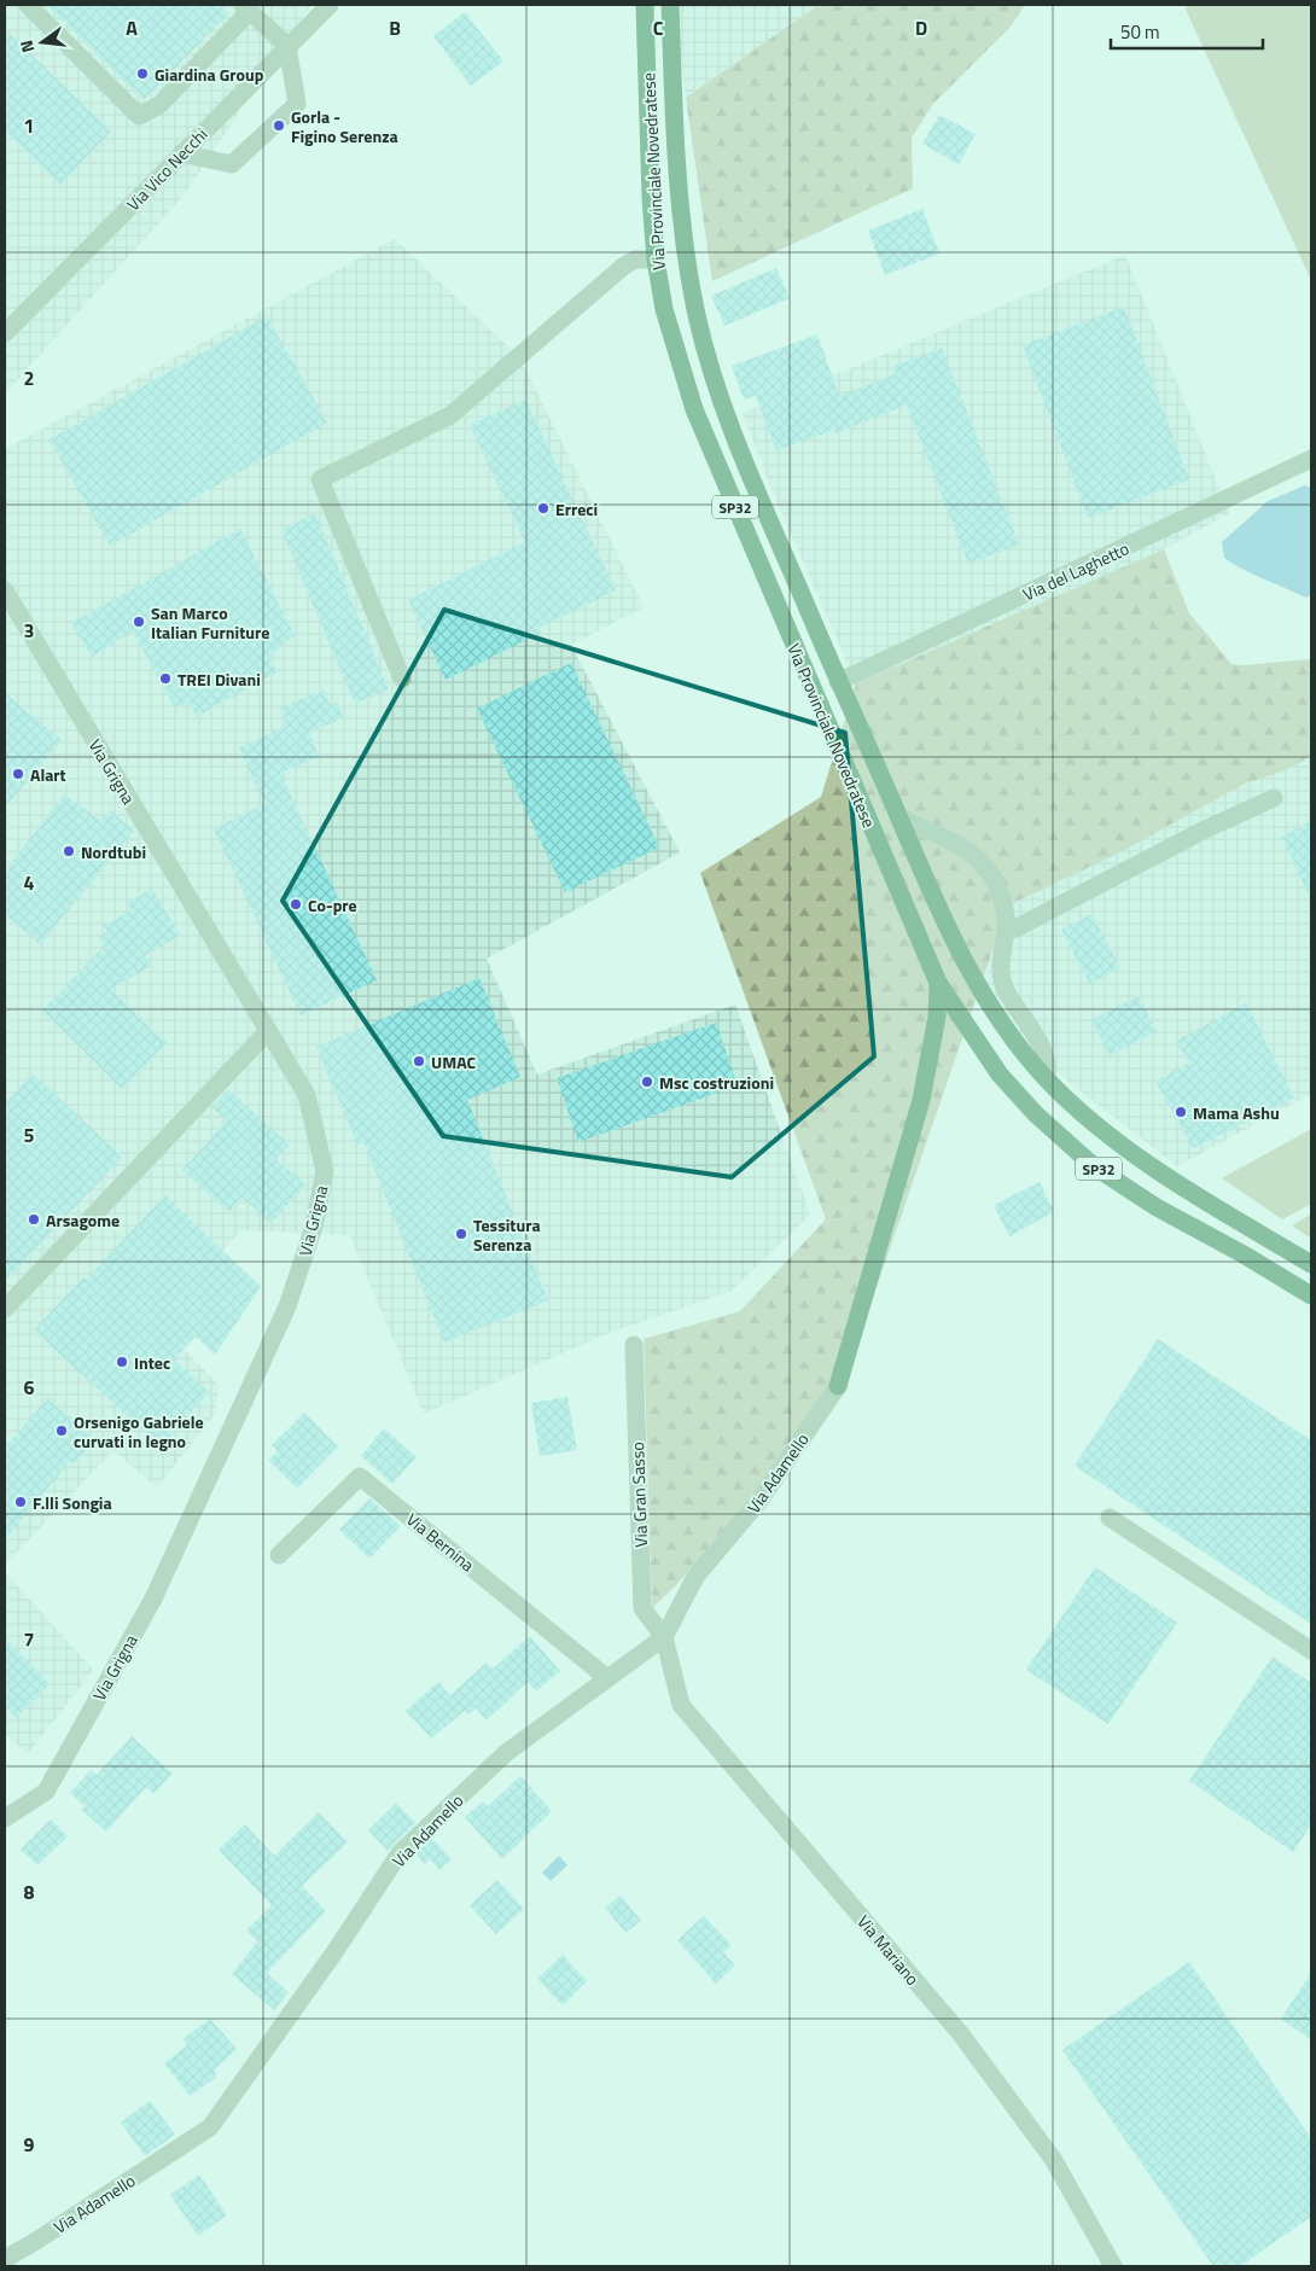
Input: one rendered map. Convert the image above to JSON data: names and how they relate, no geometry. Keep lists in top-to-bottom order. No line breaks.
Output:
{"streets":{"main road":["Via Provinciale Novedratese","SP32"],"street":["Via Vico Necchi","Via del Laghetto","Via Grigna","Via Adamello","Via Gran Sasso","Via Bernina","Via Mariano"]},"crossings":[["Via Provinciale Novedratese","Via del Laghetto"],["Via Adamello","Via Gran Sasso"],["Via Adamello","Via Bernina"],["Via Adamello","Via Mariano"],["Via Gran Sasso","Via Mariano"]],"places":["Giardina Group","Gorla - Figino Serenza","Erreci","San Marco Italian Furniture","TREI Divani","Alart","Nordtubi","Co-pre","UMAC","Msc costruzioni","Mama Ashu","Arsagome","Tessitura Serenza","Intec","Orsenigo Gabriele curvati in legno","F.lli Songia"],"scale_bar":"50 m","north":"left","grid":{"columns":["A","B","C","D"],"rows":["1","2","3","4","5","6","7","8","9"]}}
